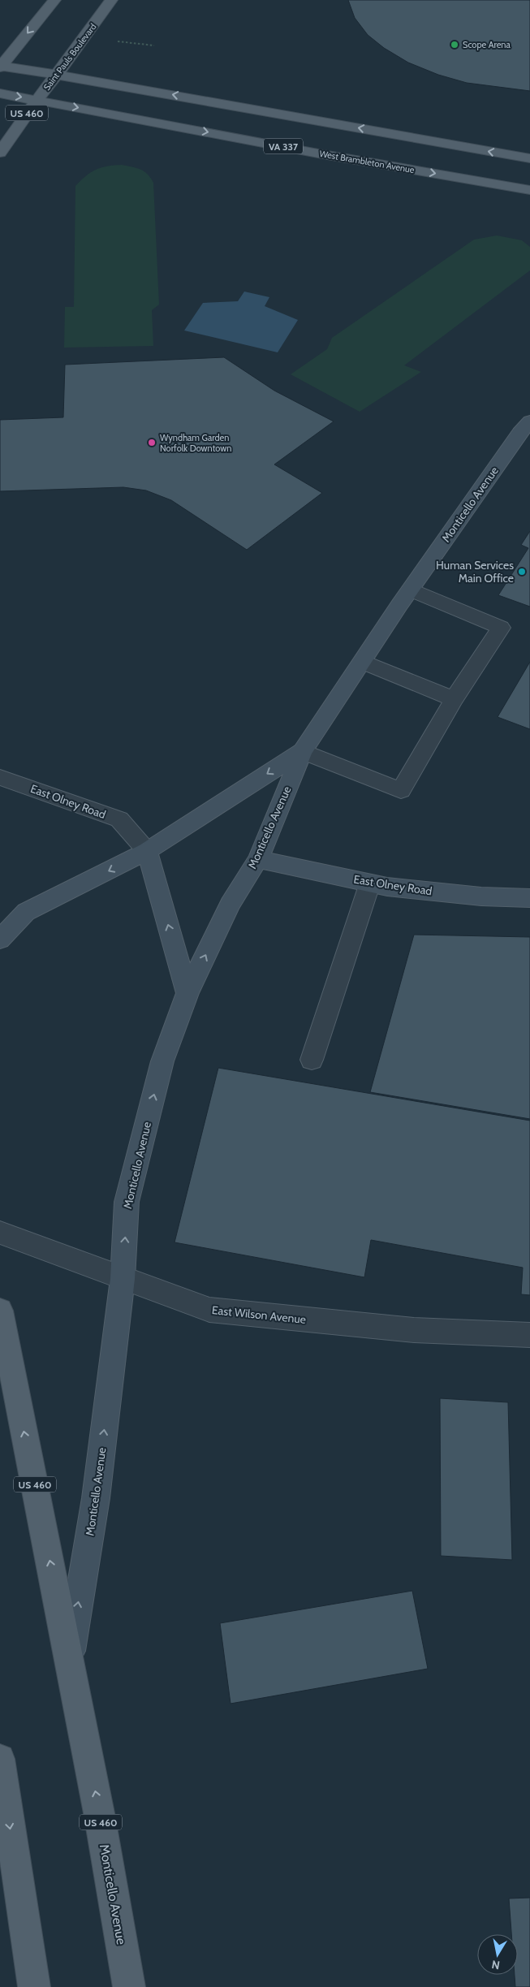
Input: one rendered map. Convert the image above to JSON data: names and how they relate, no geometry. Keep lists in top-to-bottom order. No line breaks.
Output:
{"streets":{"main road":["Saint Pauls Boulevard","US 460","VA 337","West Brambleton Avenue","Monticello Avenue","East Olney Road"],"street":["East Wilson Avenue"]},"crossings":[["Saint Pauls Boulevard","VA 337"],["Saint Pauls Boulevard","West Brambleton Avenue"],["VA 337","West Brambleton Avenue"],["Monticello Avenue","East Olney Road"],["Monticello Avenue","East Wilson Avenue"]],"places":["Scope Arena","Wyndham Garden Norfolk Downtown","Human Services Main Office"],"north":"bottom"}
